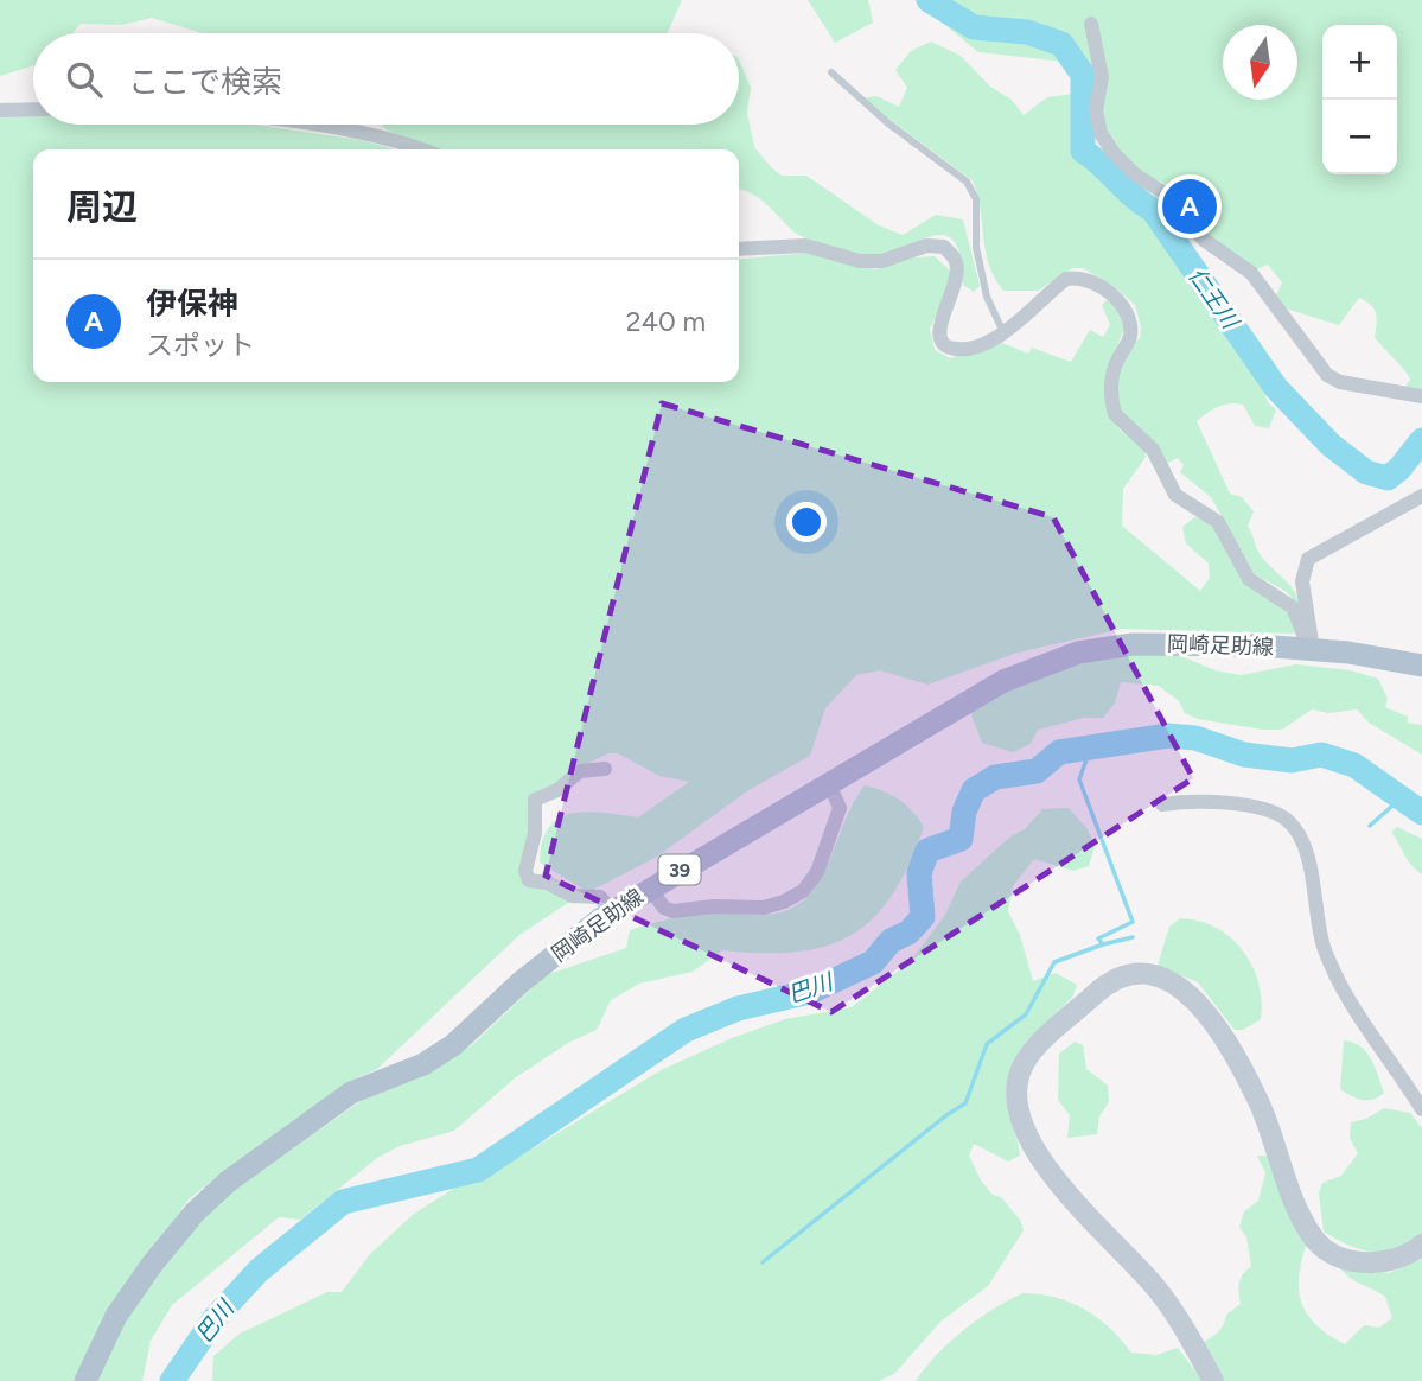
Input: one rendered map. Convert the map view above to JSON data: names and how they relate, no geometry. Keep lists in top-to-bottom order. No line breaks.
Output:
{"streets":{"main road":["岡崎足助線","39"]},"water":["仁王川","巴川"],"north":"bottom","page":{"map_buttons":["+","−"],"search":"ここで検索","heading":"周辺","pins":"A","list":[{"mark":"A","name":"伊保神","note":"スポット","value":"240 m"}]}}
